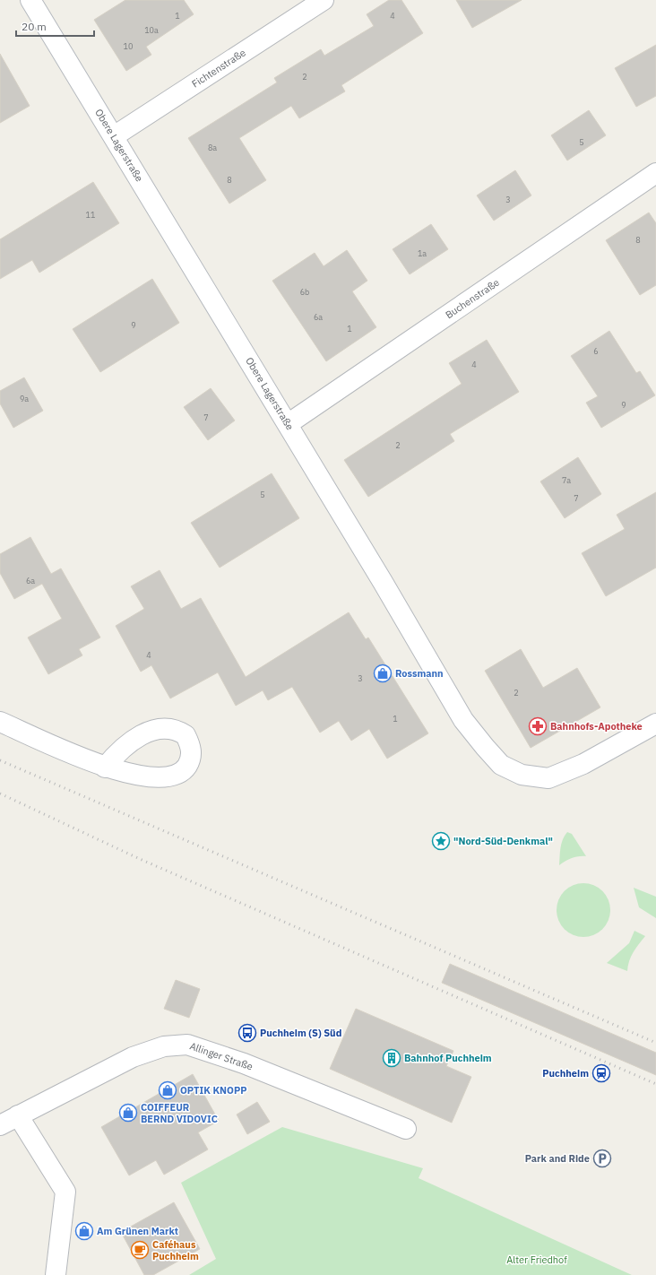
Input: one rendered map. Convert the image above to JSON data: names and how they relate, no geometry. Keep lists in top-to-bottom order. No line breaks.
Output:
{"streets":{"street":["Fichtenstraße","Obere Lagerstraße","Buchenstraße","Allinger Straße"]},"crossings":[["Fichtenstraße","Obere Lagerstraße"],["Obere Lagerstraße","Buchenstraße"]],"parks":["Alter Friedhof"],"places":{"shop":["Rossmann","OPTIK KNOPP","COIFFEUR BERND VIDOVIC","Am Grünen Markt"],"pharmacy":["Bahnhofs-Apotheke"],"place":["\"Nord-Süd-Denkmal\""],"bus stop":["Puchheim (S) Süd"],"building":["Bahnhof Puchheim"],"station":["Puchheim"],"parking":["Park and Ride"],"cafe":["Caféhaus Puchheim"]},"house_numbers":["1","4","10a","10","2","5","8a","8","3","11","8","1a","6b","6a","9","1","6","4","9a","9","7","2","7a","5","7","6a","4","3","2","1"],"scale_bar":"20 m"}
